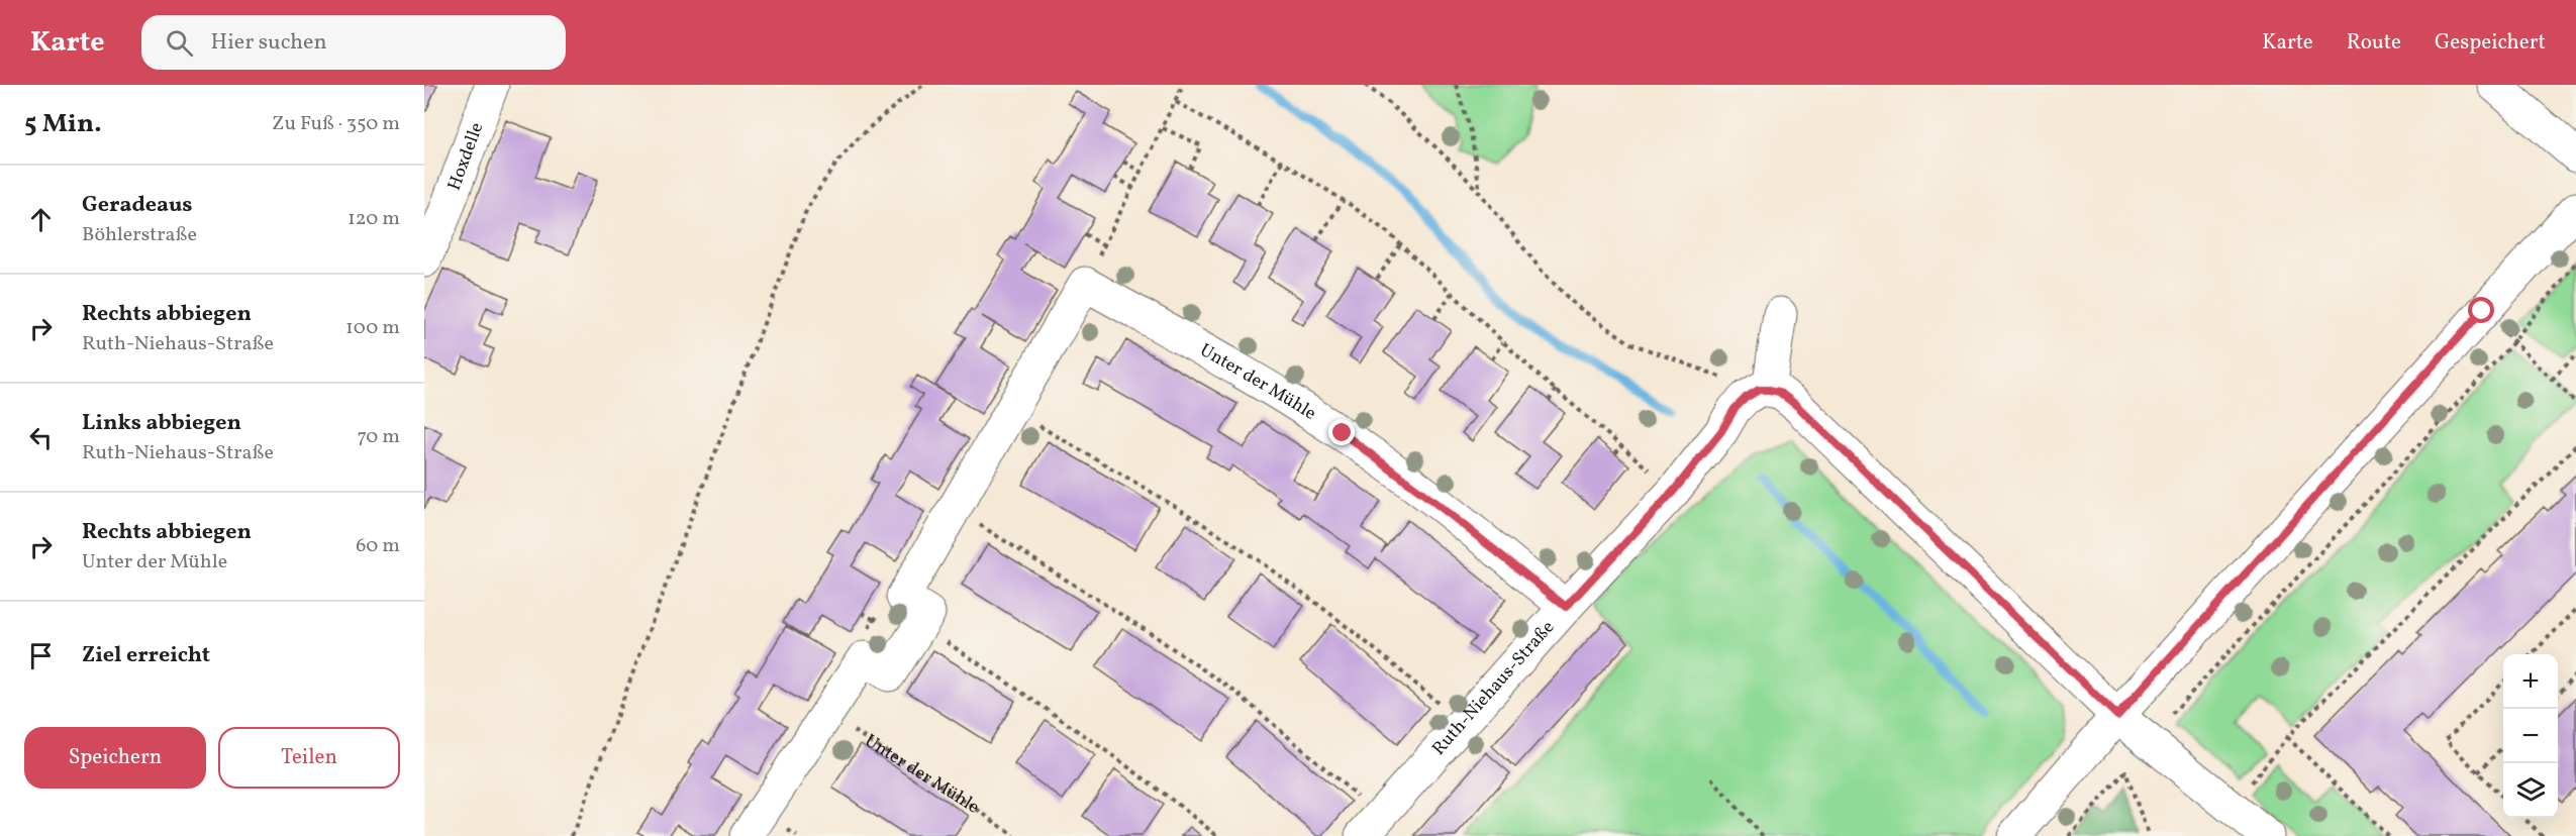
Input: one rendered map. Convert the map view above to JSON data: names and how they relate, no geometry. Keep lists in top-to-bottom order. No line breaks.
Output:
{"streets":{"street":["Hoxdelle","Unter der Mühle","Ruth-Niehaus-Straße"]},"crossings":[["Unter der Mühle","Ruth-Niehaus-Straße"]],"page":{"header":"Karte","search":"Hier suchen","nav":["Karte","Route","Gespeichert"],"heading":["5 Min.","Zu Fuß · 350 m"],"list":[["Geradeaus","Böhlerstraße","120 m"],["Rechts abbiegen","Ruth-Niehaus-Straße","100 m"],["Links abbiegen","Ruth-Niehaus-Straße","70 m"],["Rechts abbiegen","Unter der Mühle","60 m"],"Ziel erreicht"],"map_buttons":["+","−"],"buttons":["Speichern","Teilen"]}}
